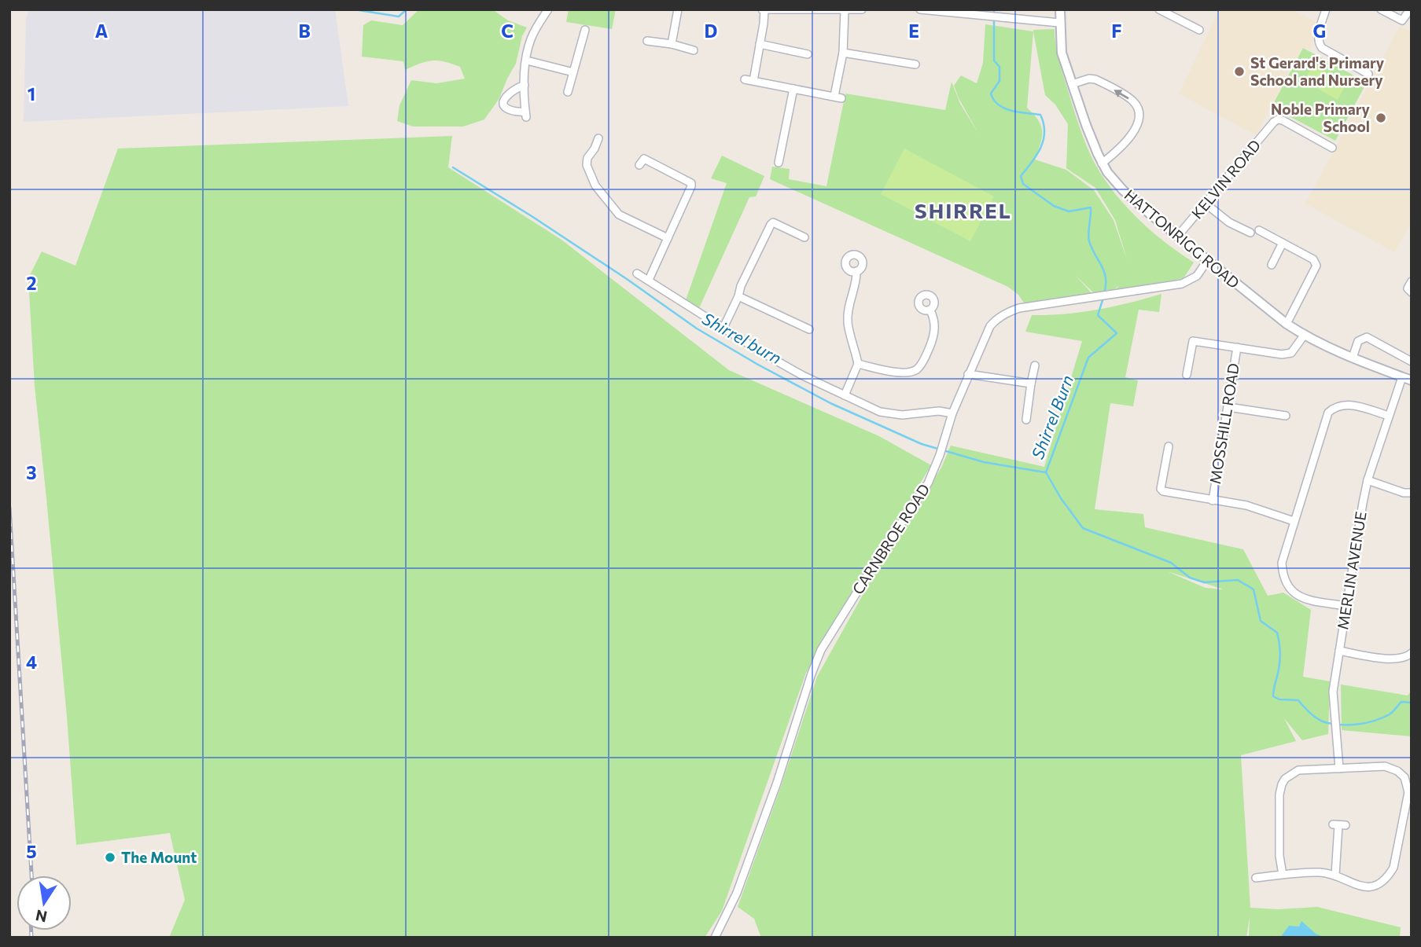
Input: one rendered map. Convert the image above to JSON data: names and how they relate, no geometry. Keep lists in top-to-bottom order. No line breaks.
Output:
{"streets":{"street":["KELVIN ROAD","HATTONRIGG ROAD","MOSSHILL ROAD","CARNBROE ROAD","MERLIN AVENUE"]},"crossings":[["KELVIN ROAD","HATTONRIGG ROAD"],["HATTONRIGG ROAD","CARNBROE ROAD"],["HATTONRIGG ROAD","MERLIN AVENUE"]],"districts":["SHIRREL"],"water":["Shirrel burn","Shirrel Burn"],"places":["St Gerard's Primary School and Nursery","Noble Primary School","The Mount"],"north":"bottom","grid":{"columns":["A","B","C","D","E","F","G"],"rows":["1","2","3","4","5"]}}
